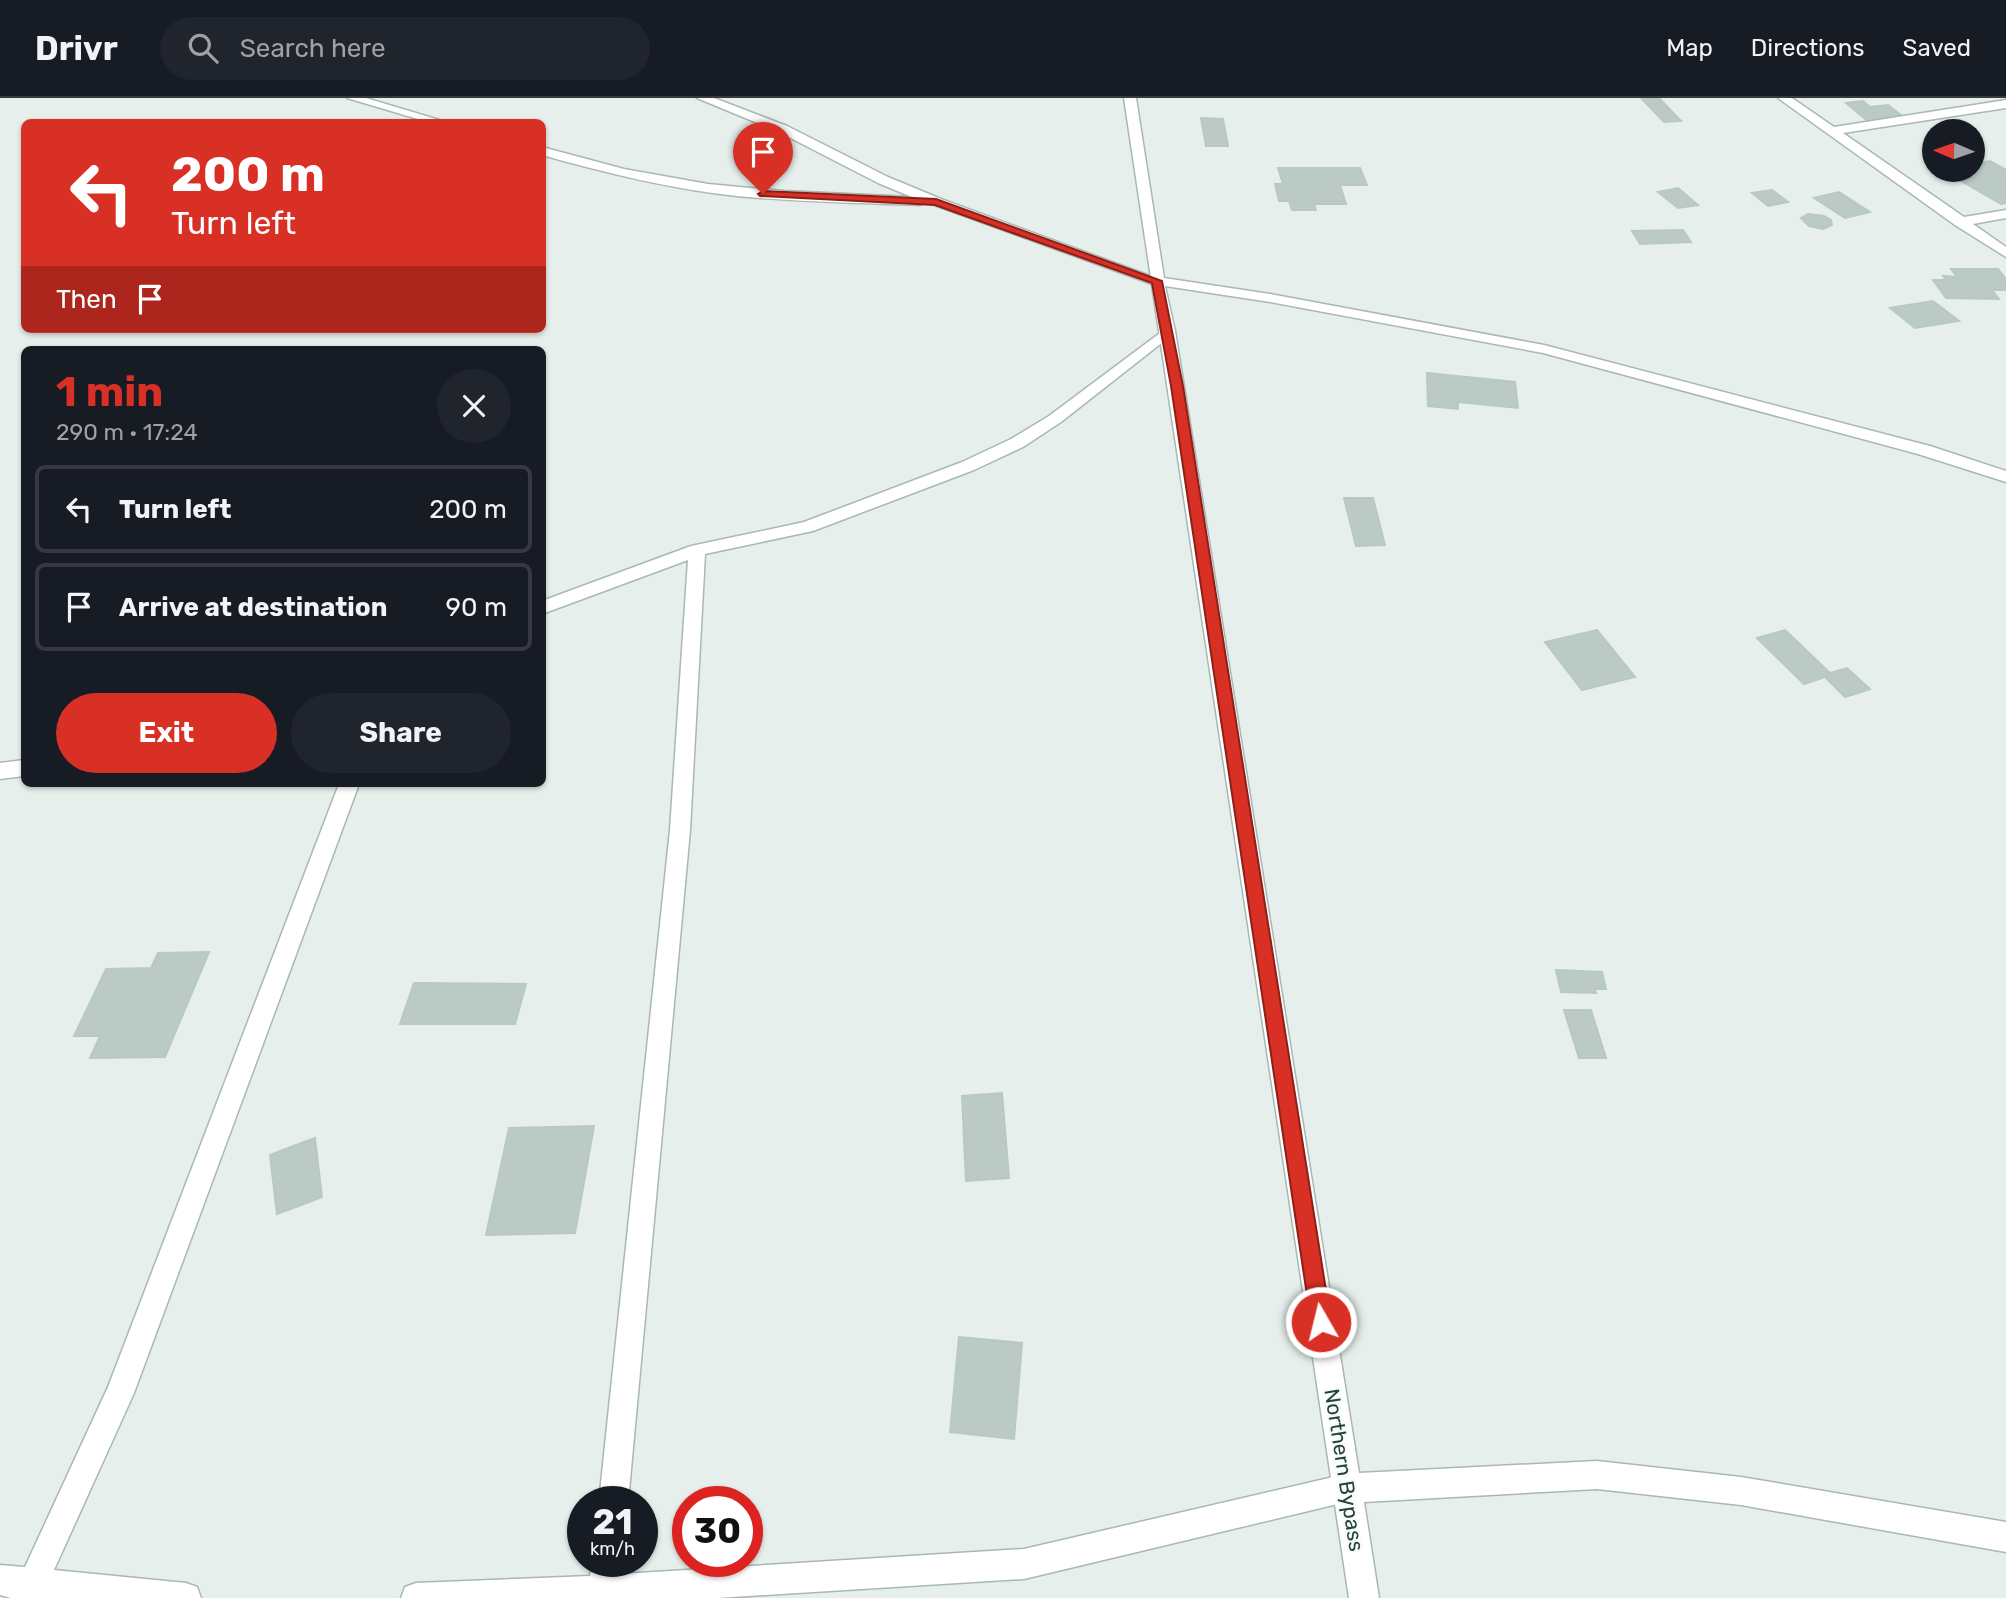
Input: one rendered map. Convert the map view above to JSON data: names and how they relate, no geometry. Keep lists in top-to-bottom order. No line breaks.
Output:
{"streets":{"street":["Northern Bypass"]},"north":"left","page":{"header":"Drivr","search":"Search here","nav":["Map","Directions","Saved"],"turn":["200 m","Turn left"],"then":"Then","heading":["1 min","290 m · 17:24"],"list":[{"name":"Turn left","value":"200 m"},{"name":"Arrive at destination","value":"90 m"}],"buttons":["Exit","Share"],"speed":"21 km/h","limit":"30"}}
